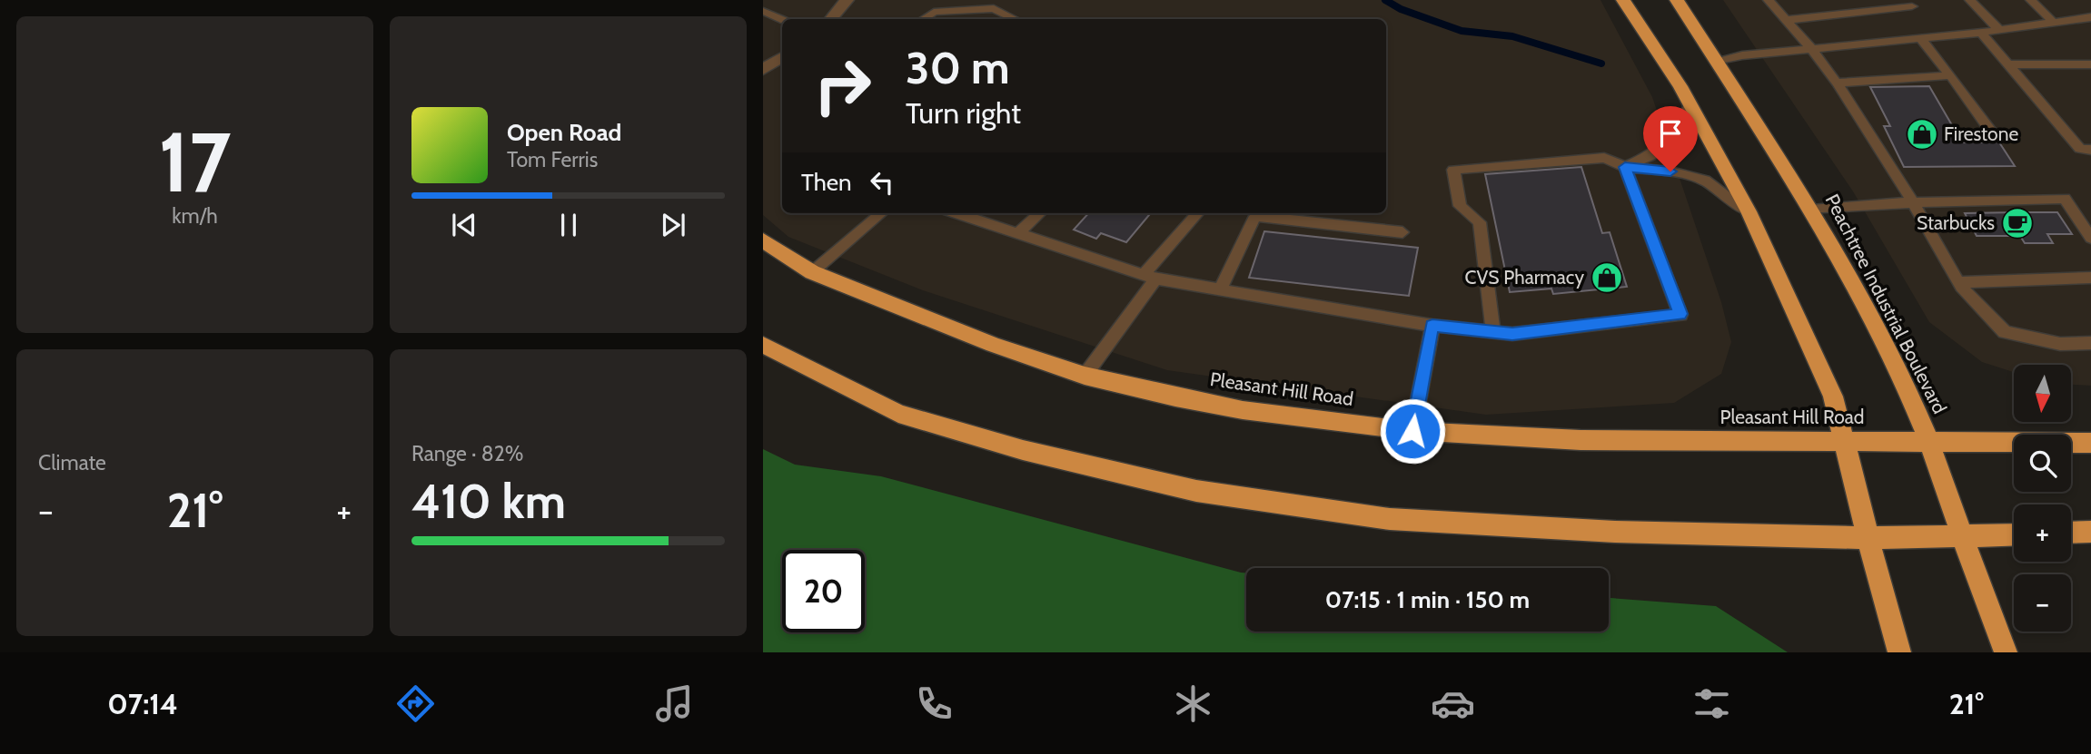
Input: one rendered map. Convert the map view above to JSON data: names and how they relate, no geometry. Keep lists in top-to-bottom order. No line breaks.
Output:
{"streets":{"highway":["Peachtree Industrial Boulevard","Pleasant Hill Road"]},"crossings":[["Peachtree Industrial Boulevard","Pleasant Hill Road"]],"places":{"shop":["Firestone","CVS Pharmacy"],"cafe":["Starbucks"]},"north":"bottom","page":{"tile":[["17","km/h"],"Climate",["Range · 82%","410 km"]],"turn":["30 m","Turn right"],"song":["Open Road","Tom Ferris"],"then":"Then","map_buttons":["+","−"],"heat":["−","21°","+"],"limit":"20","trip":"07:15 · 1 min · 150 m","tabs":["07:14","21°"]}}
